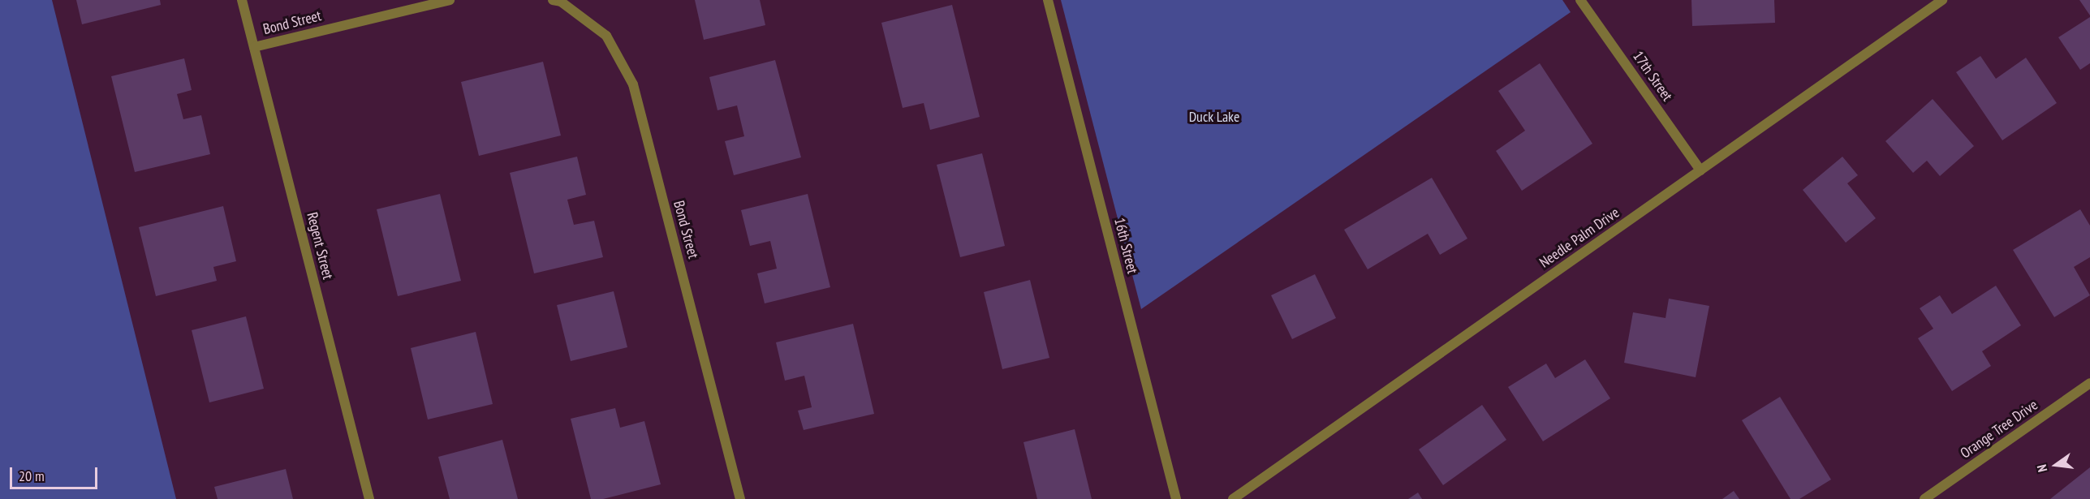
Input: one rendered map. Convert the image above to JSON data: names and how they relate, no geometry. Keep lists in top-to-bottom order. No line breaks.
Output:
{"streets":{"street":["Bond Street","17th Street","Needle Palm Drive","Regent Street","16th Street","Orange Tree Drive"]},"crossings":[["Bond Street","Regent Street"],["17th Street","Needle Palm Drive"]],"parks":["Duck Lake"],"scale_bar":"20 m","north":"left"}
